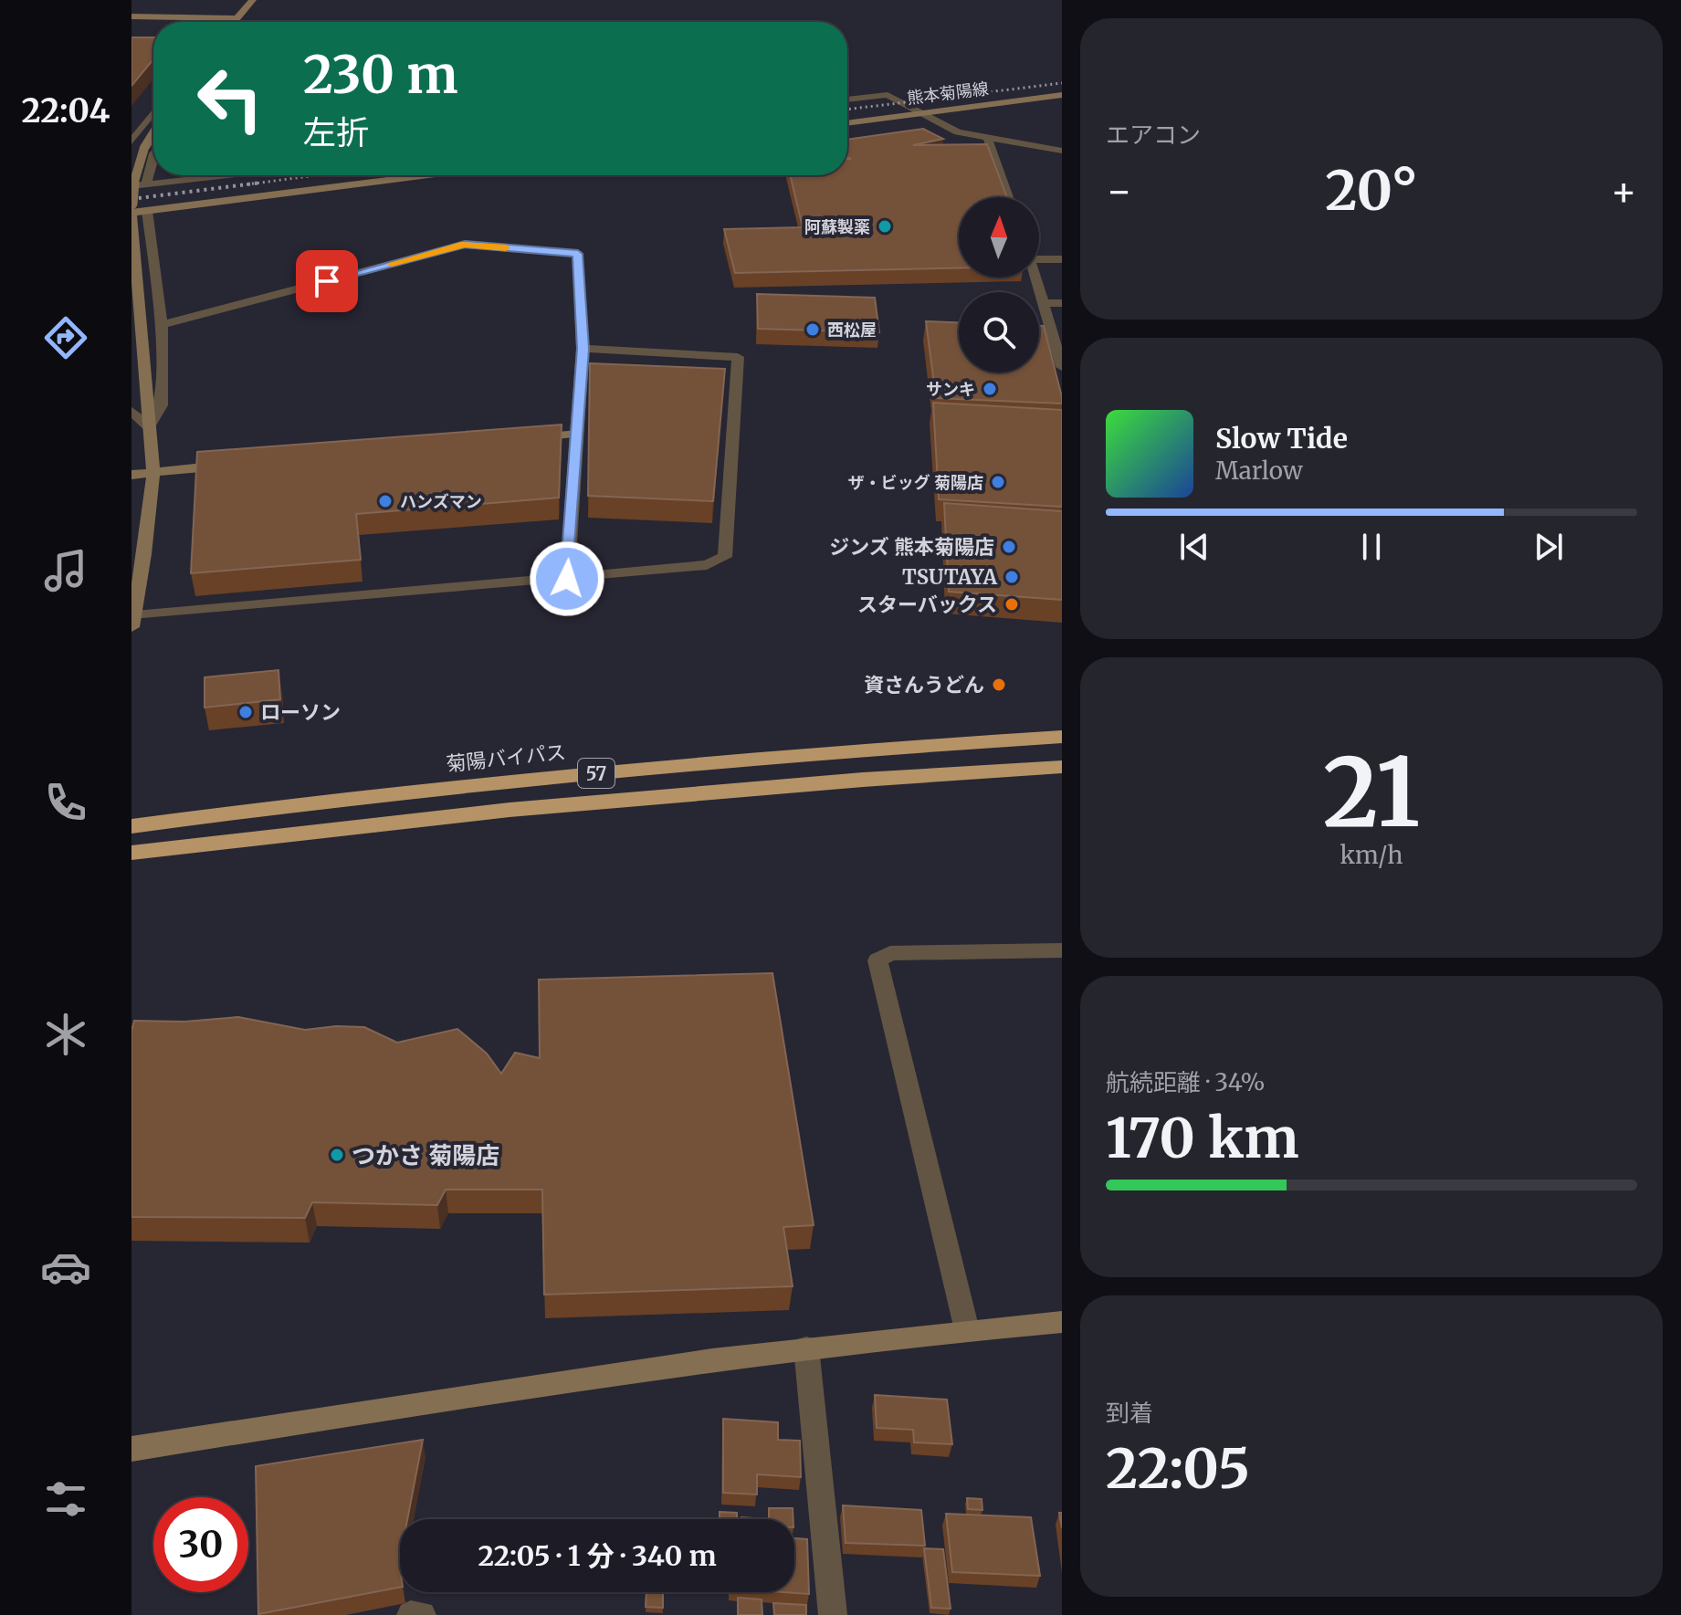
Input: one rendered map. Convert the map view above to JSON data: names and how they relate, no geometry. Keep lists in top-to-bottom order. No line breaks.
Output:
{"streets":{"highway":["菊陽バイパス","57"],"street":["熊本菊陽線"]},"places":["阿蘇製薬","西松屋","サンキ","ザ・ビッグ 菊陽店","ハンズマン","ジンズ 熊本菊陽店","TSUTAYA","スターバックス","資さんうどん","ローソン","つかさ 菊陽店"],"north":"top","page":{"tabs":"22:04","tile":["エアコン",["21","km/h"],["航続距離 · 34%","170 km"],["到着","22:05"]],"turn":["230 m","左折"],"heat":["−","20°","+"],"song":["Slow Tide","Marlow"],"limit":"30","trip":"22:05 · 1 分 · 340 m"}}
